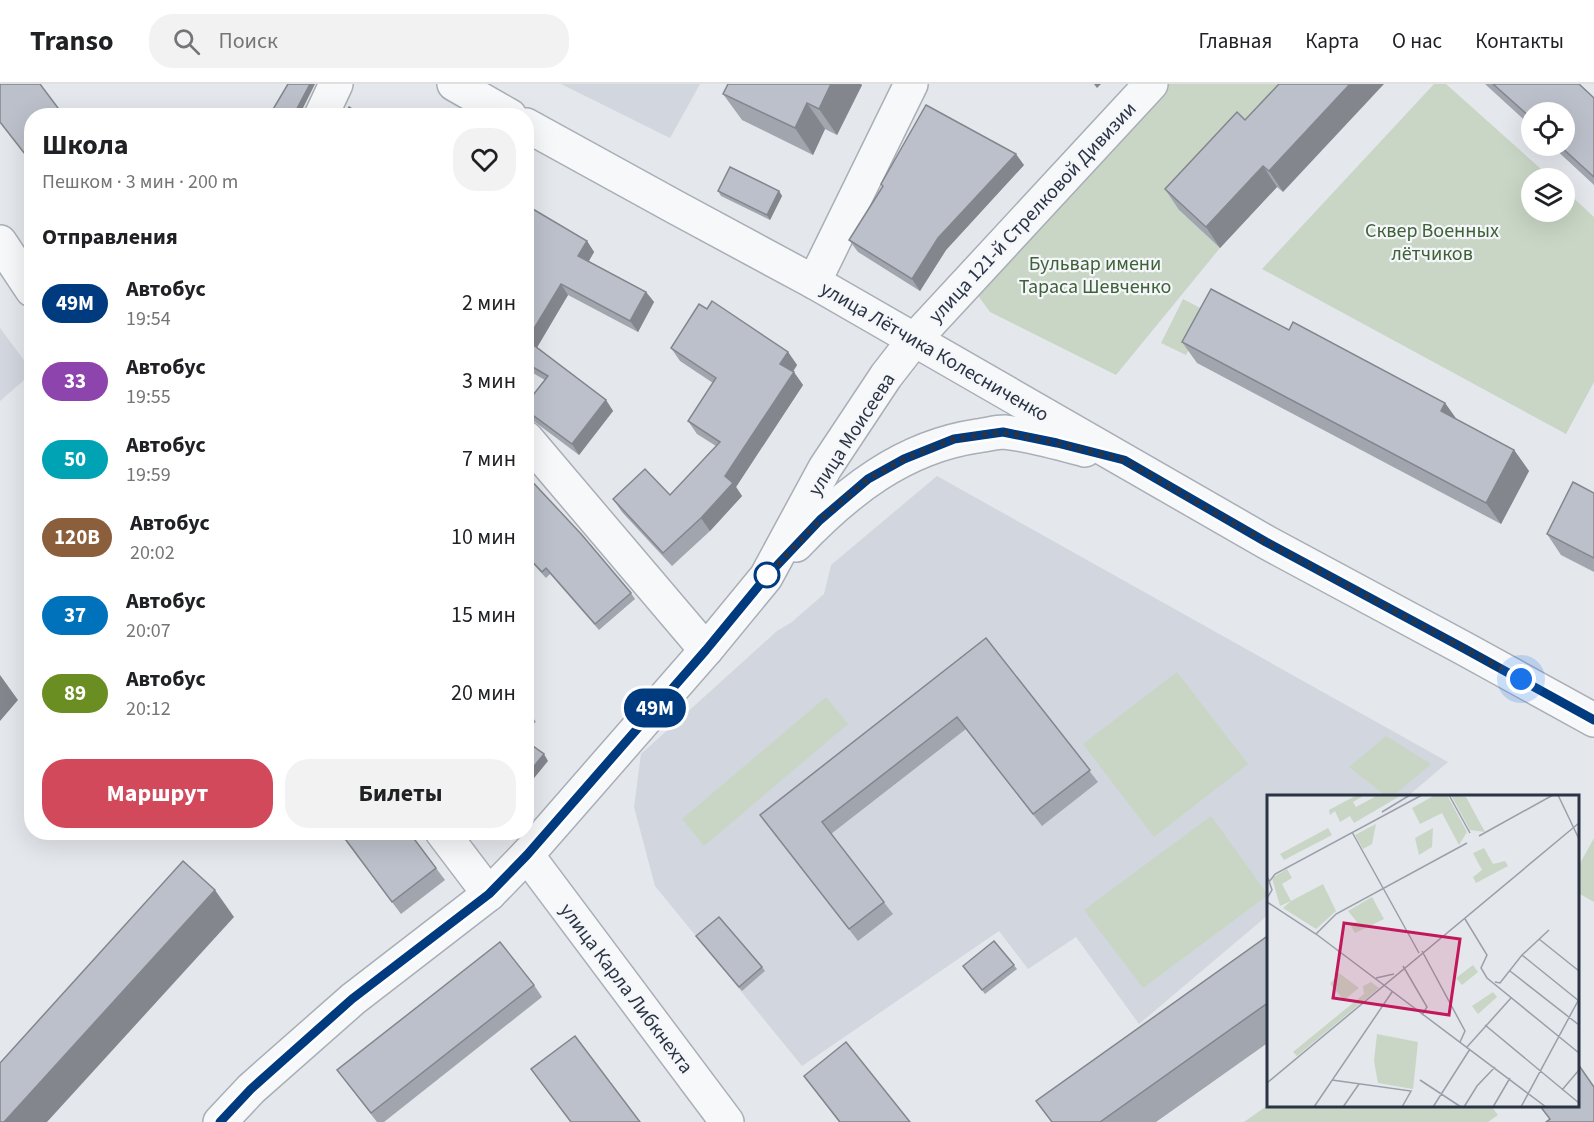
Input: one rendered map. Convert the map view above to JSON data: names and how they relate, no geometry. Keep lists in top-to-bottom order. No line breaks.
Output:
{"streets":{"street":["улица 121-й Стрелковой Дивизии","улица Лётчика Колесниченко","улица Моисеева","улица Карла Либкнехта"]},"crossings":[["улица 121-й Стрелковой Дивизии","улица Лётчика Колесниченко"],["улица 121-й Стрелковой Дивизии","улица Моисеева"],["улица Лётчика Колесниченко","улица Моисеева"],["улица Моисеева","улица Карла Либкнехта"]],"parks":["Сквер Военных лётчиков","Бульвар имени Тараса Шевченко"],"lines":["bus line 49М"],"page":{"header":"Transo","search":"Поиск","nav":["Главная","Карта","О нас","Контакты"],"on_map":"49М","heading":[["Школа","Пешком · 3 мин · 200 m"],"Отправления"],"list":[{"mark":"49М","name":"Автобус","note":"19:54","value":"2 мин"},{"mark":"33","name":"Автобус","note":"19:55","value":"3 мин"},{"mark":"50","name":"Автобус","note":"19:59","value":"7 мин"},{"mark":"120В","name":"Автобус","note":"20:02","value":"10 мин"},{"mark":"37","name":"Автобус","note":"20:07","value":"15 мин"},{"mark":"89","name":"Автобус","note":"20:12","value":"20 мин"}],"buttons":["Маршрут","Билеты"]}}
